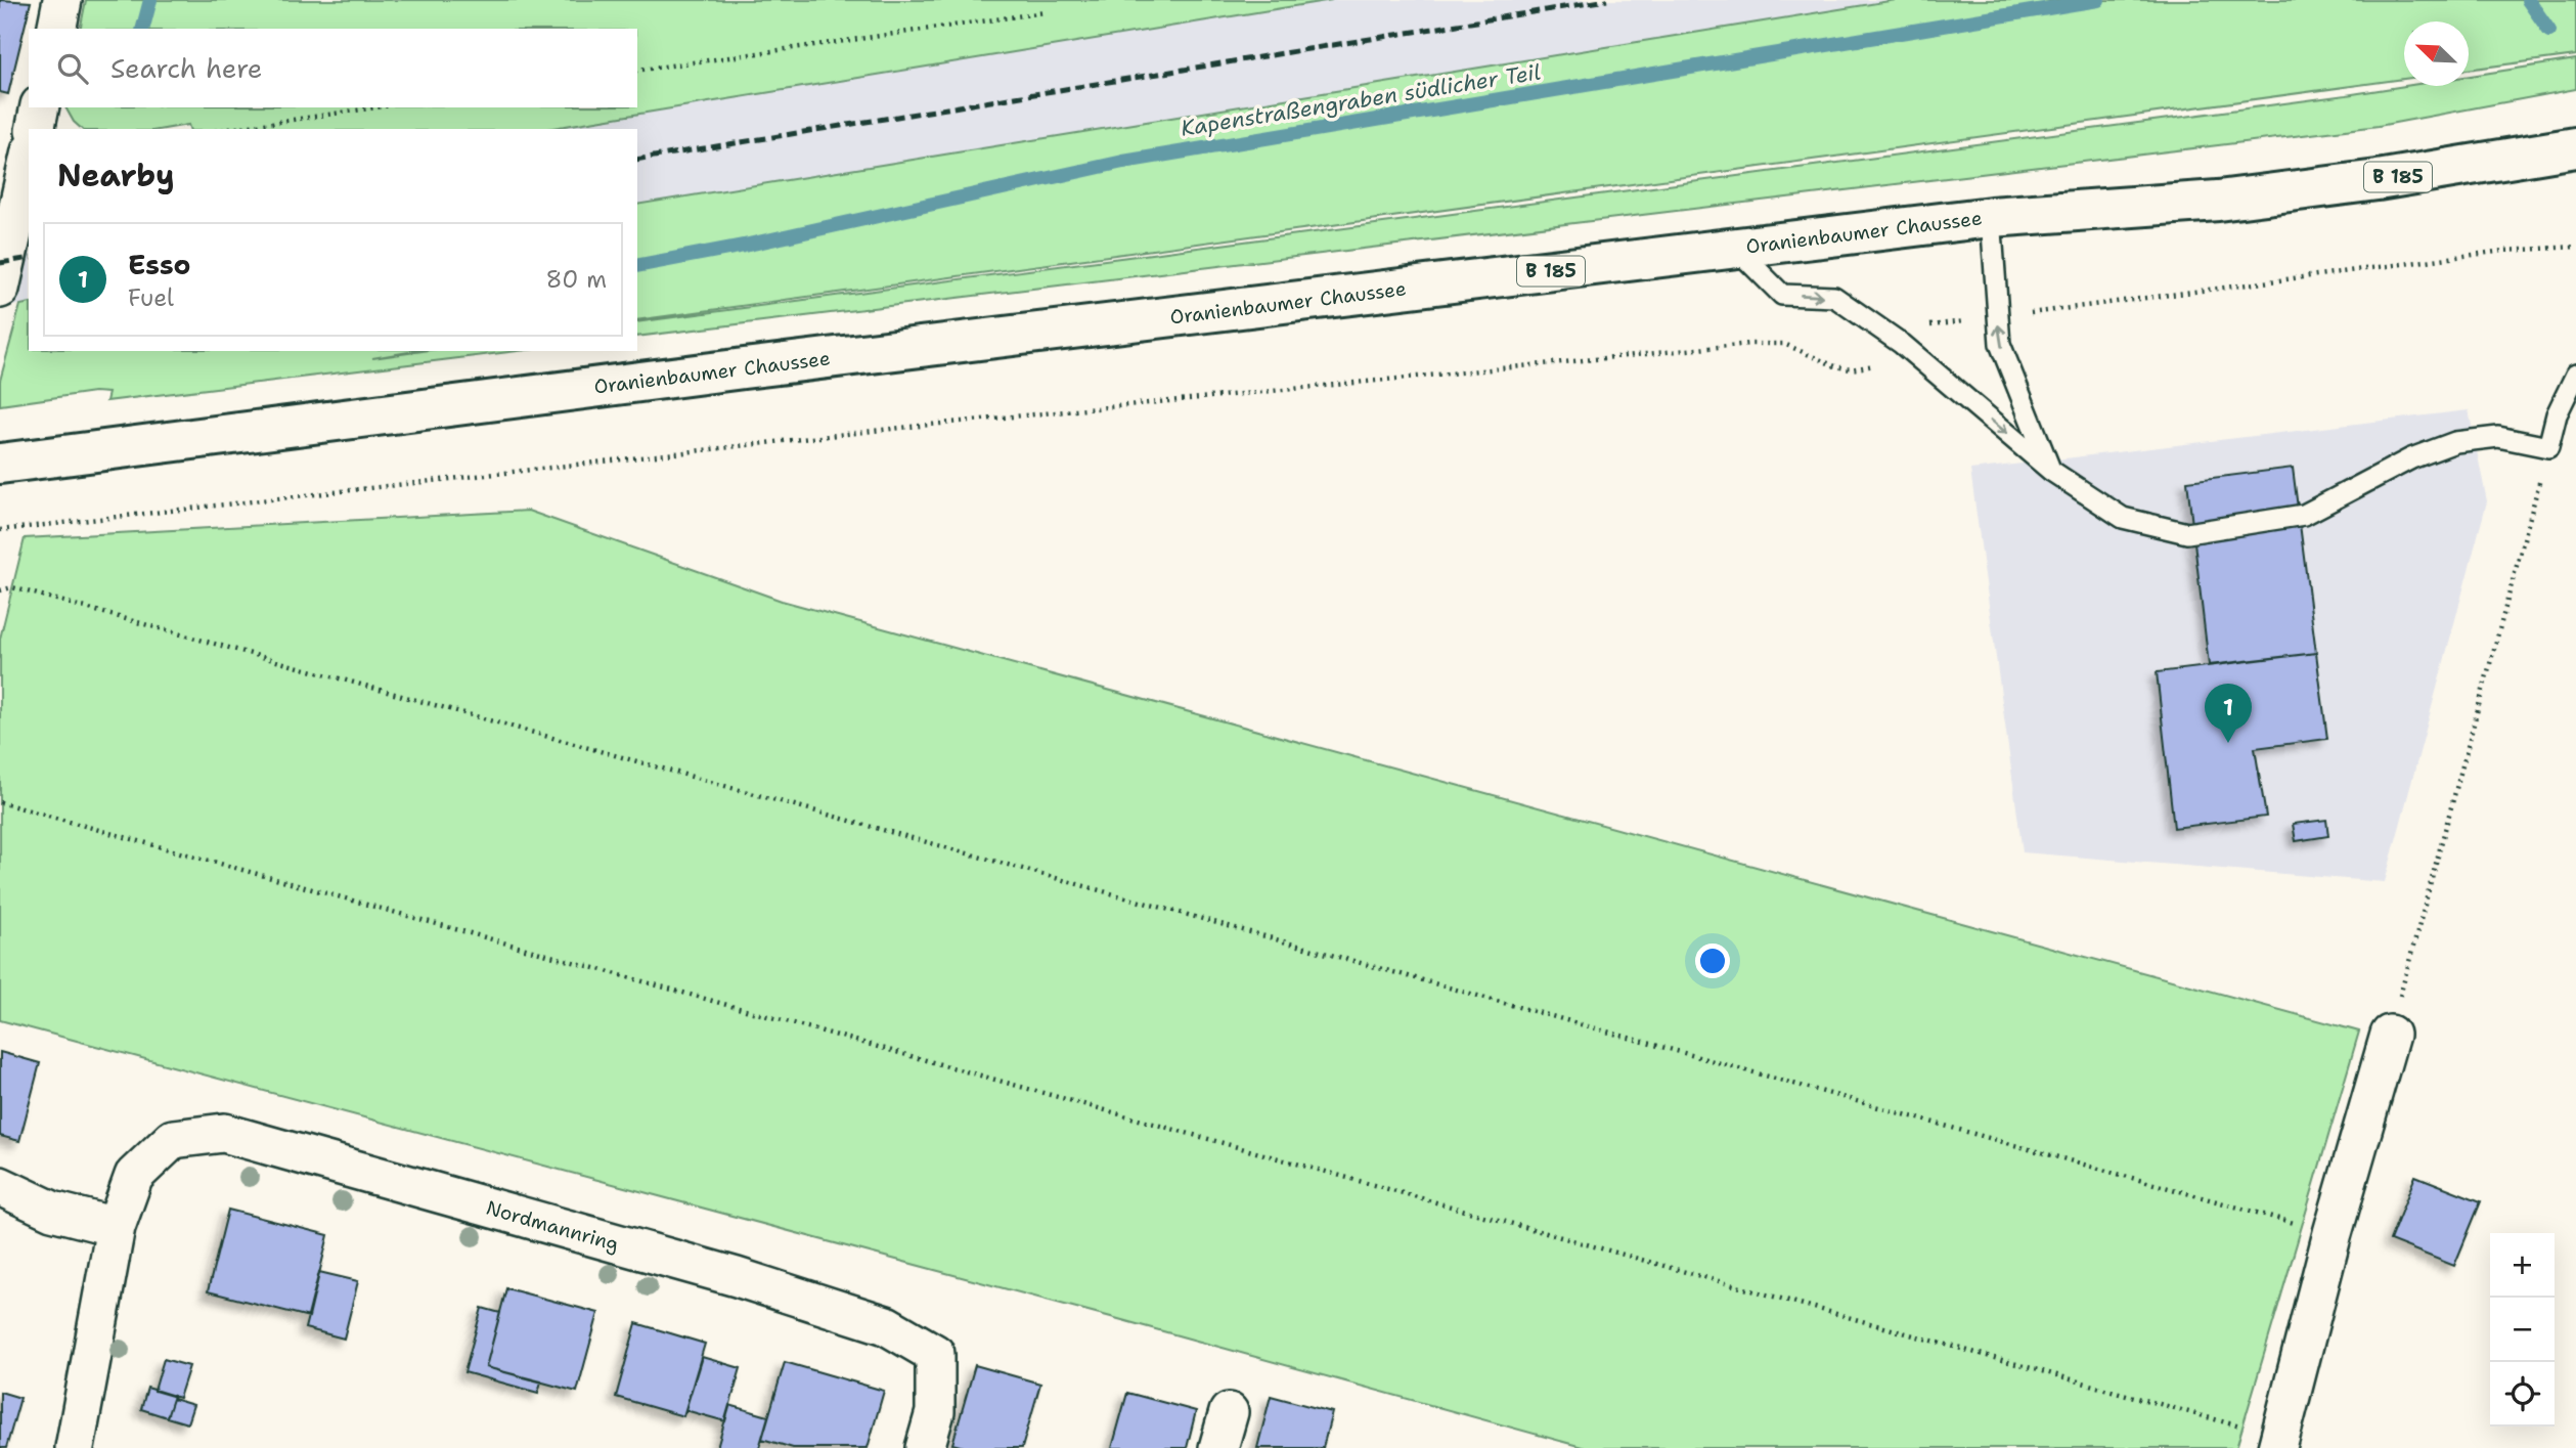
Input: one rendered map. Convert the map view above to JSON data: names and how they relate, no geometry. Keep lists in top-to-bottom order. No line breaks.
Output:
{"streets":{"main road":["B 185","Oranienbaumer Chaussee"],"street":["Nordmannring"]},"water":["Kapenstraßengraben südlicher Teil"],"north":"top left","page":{"search":"Search here","heading":"Nearby","list":[{"mark":"1","name":"Esso","note":"Fuel","value":"80 m"}],"pins":"1","map_buttons":["+","−"]}}
